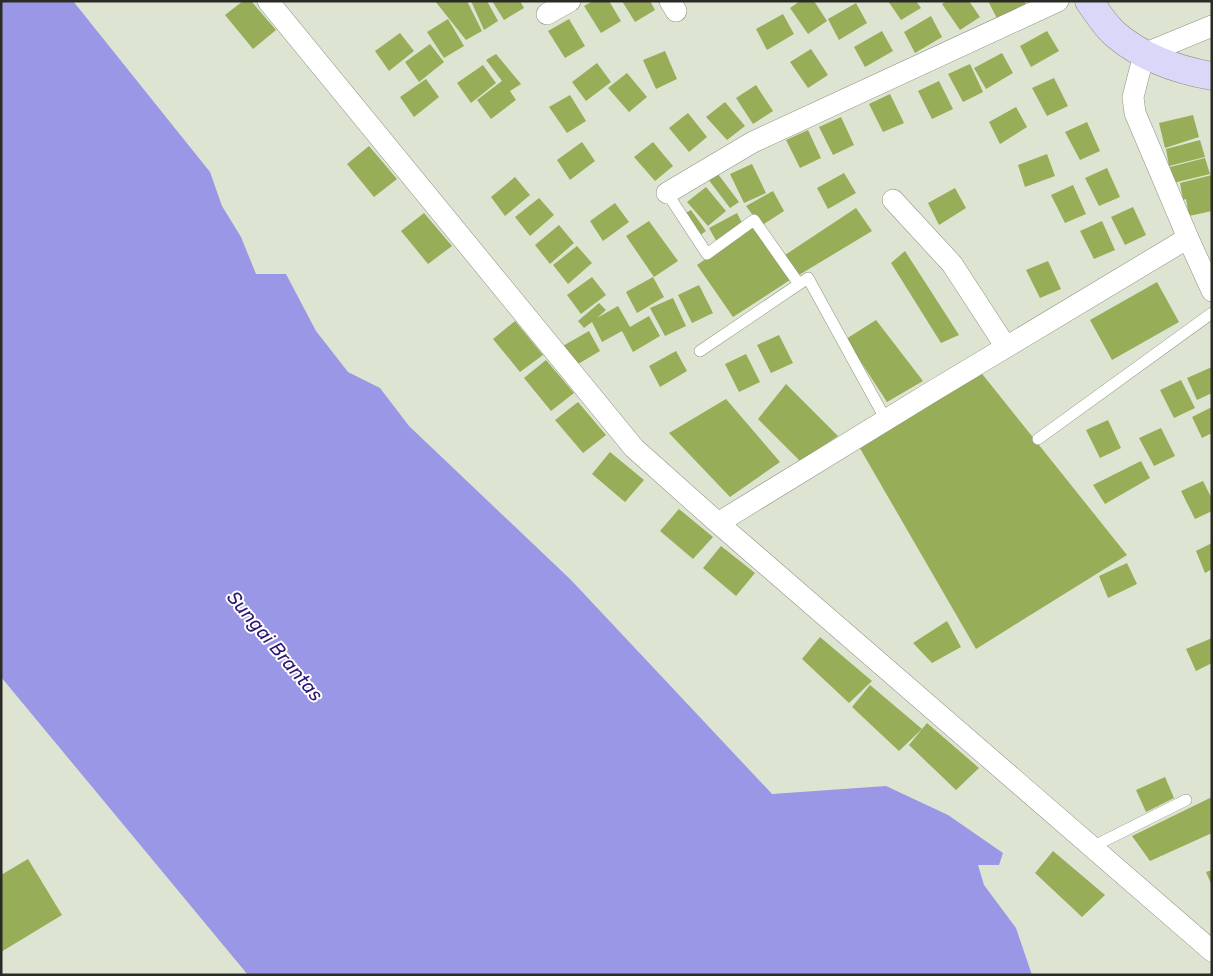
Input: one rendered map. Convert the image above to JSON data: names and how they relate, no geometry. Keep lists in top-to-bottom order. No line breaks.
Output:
{"water":["Sungai Brantas"]}
